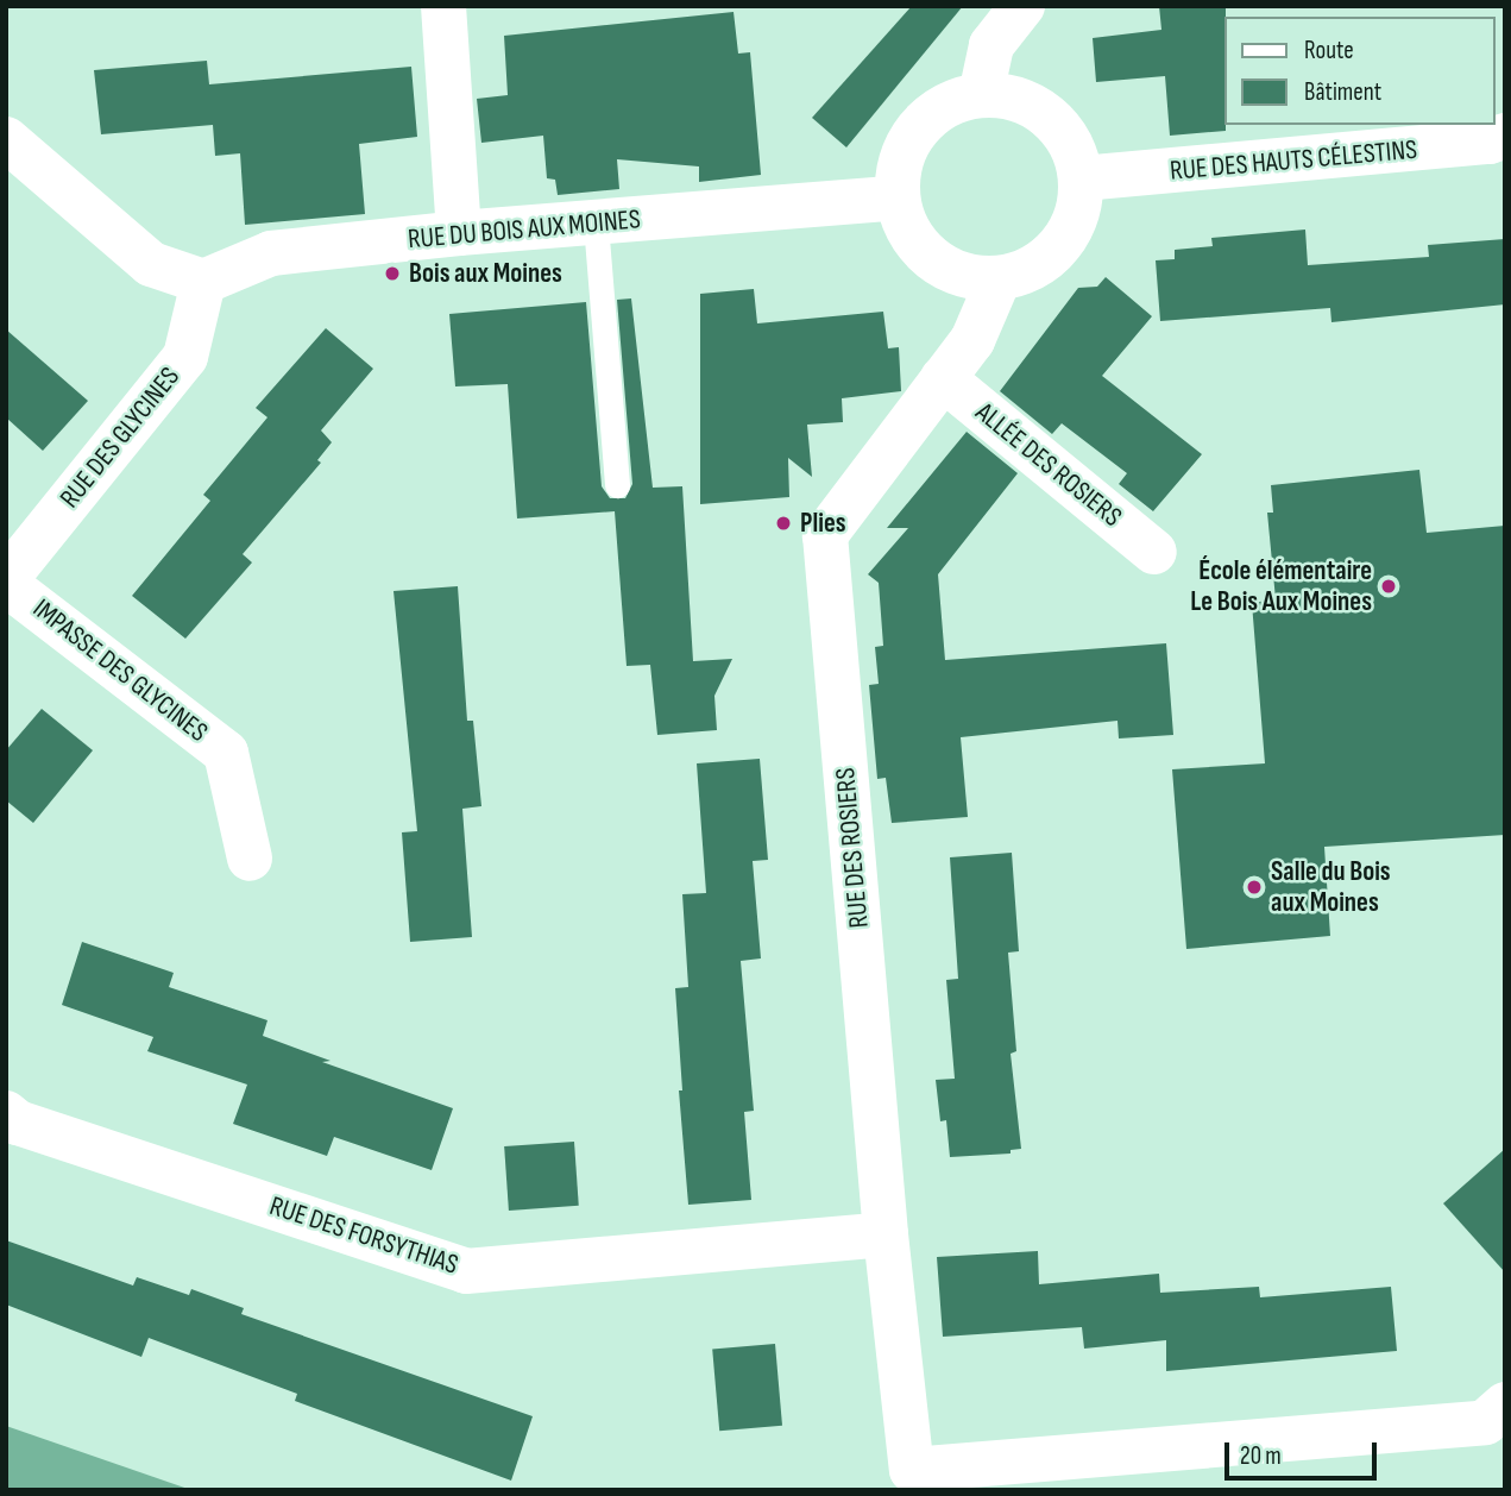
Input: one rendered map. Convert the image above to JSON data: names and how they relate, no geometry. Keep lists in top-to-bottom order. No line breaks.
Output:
{"streets":{"street":["RUE DES HAUTS CÉLESTINS","RUE DU BOIS AUX MOINES","RUE DES GLYCINES","ALLÉE DES ROSIERS","IMPASSE DES GLYCINES","RUE DES ROSIERS","RUE DES FORSYTHIAS"]},"crossings":[["RUE DES HAUTS CÉLESTINS","RUE DU BOIS AUX MOINES"],["RUE DES HAUTS CÉLESTINS","RUE DES ROSIERS"],["RUE DU BOIS AUX MOINES","RUE DES GLYCINES"],["RUE DU BOIS AUX MOINES","RUE DES ROSIERS"],["RUE DES GLYCINES","IMPASSE DES GLYCINES"],["ALLÉE DES ROSIERS","RUE DES ROSIERS"],["RUE DES ROSIERS","RUE DES FORSYTHIAS"]],"places":["Bois aux Moines","Plies","École élémentaire Le Bois Aux Moines","Salle du Bois aux Moines"],"legend":["Route","Bâtiment"],"scale_bar":"20 m"}
